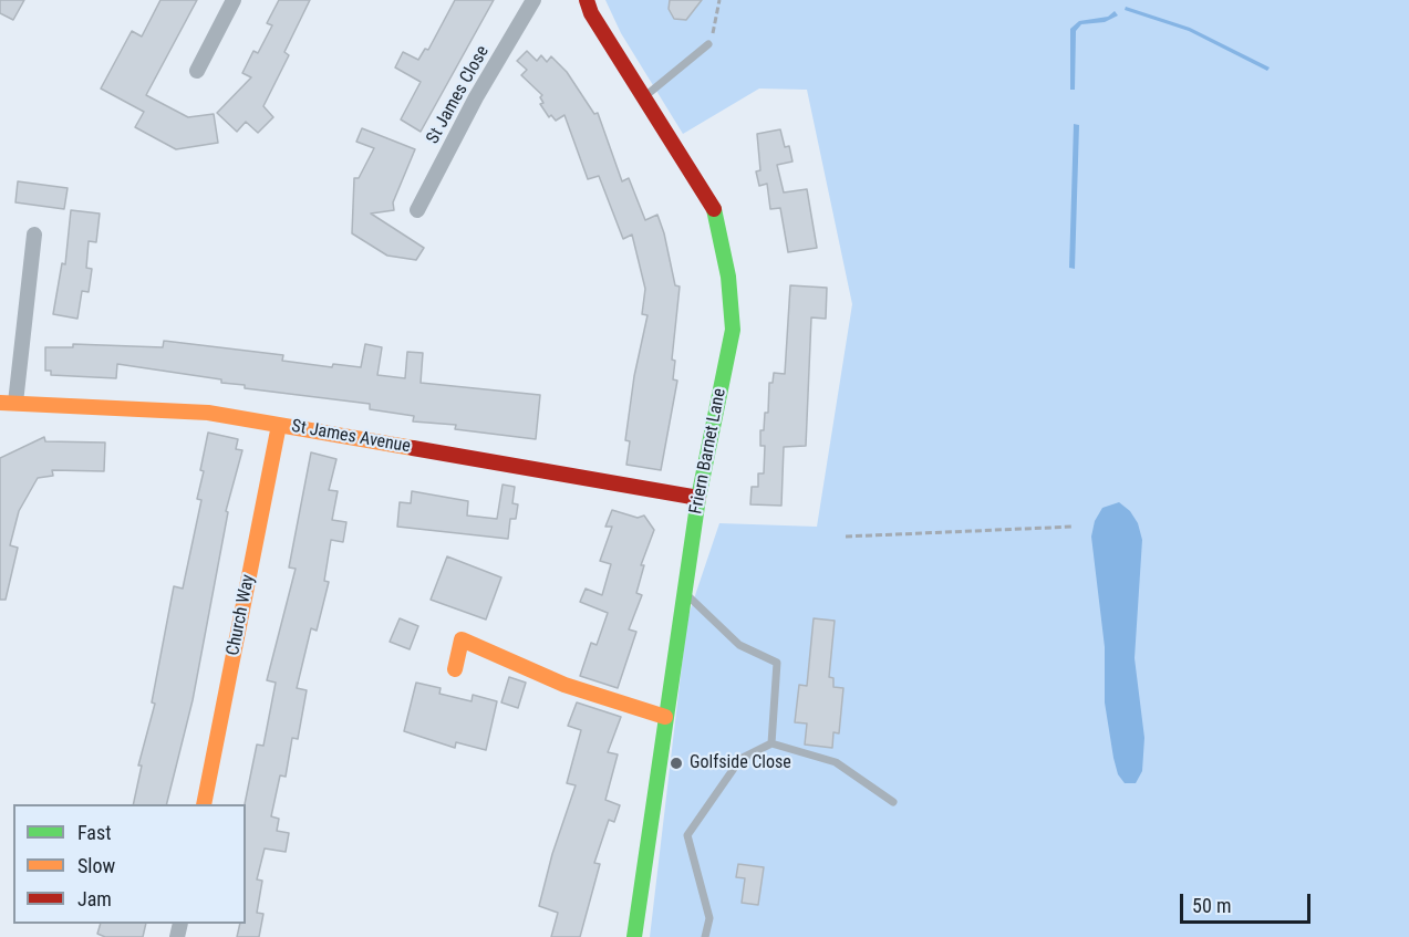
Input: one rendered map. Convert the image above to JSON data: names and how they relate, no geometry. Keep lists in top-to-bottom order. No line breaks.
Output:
{"streets":{"street":["St James Close","St James Avenue","Friern Barnet Lane","Church Way"]},"crossings":[["St James Avenue","Friern Barnet Lane"],["St James Avenue","Church Way"]],"places":["Golfside Close"],"legend":["Fast","Slow","Jam"],"scale_bar":"50 m"}
